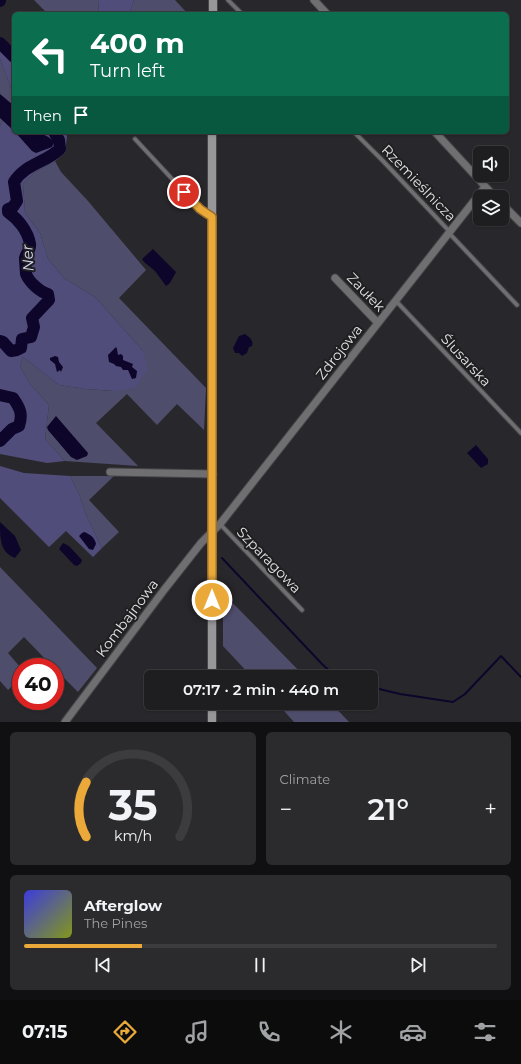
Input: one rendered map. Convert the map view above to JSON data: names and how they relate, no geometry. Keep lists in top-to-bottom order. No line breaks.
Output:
{"streets":{"street":["Zaułek","Zdrojowa","Kombajnowa"],"lane":["Rzemieślnicza","Ślusarska","Szparagowa"]},"crossings":[["Rzemieślnicza","Zdrojowa"],["Zaułek","Zdrojowa"],["Zdrojowa","Ślusarska"],["Zdrojowa","Szparagowa"],["Zdrojowa","Kombajnowa"]],"water":["Ner"],"page":{"turn":["400 m","Turn left"],"then":"Then","limit":"40","trip":"07:17 · 2 min · 440 m","tile":"Climate","heat":["−","21°","+"],"song":["Afterglow","The Pines"],"tabs":"07:15","gauge":["35","km/h"]}}
